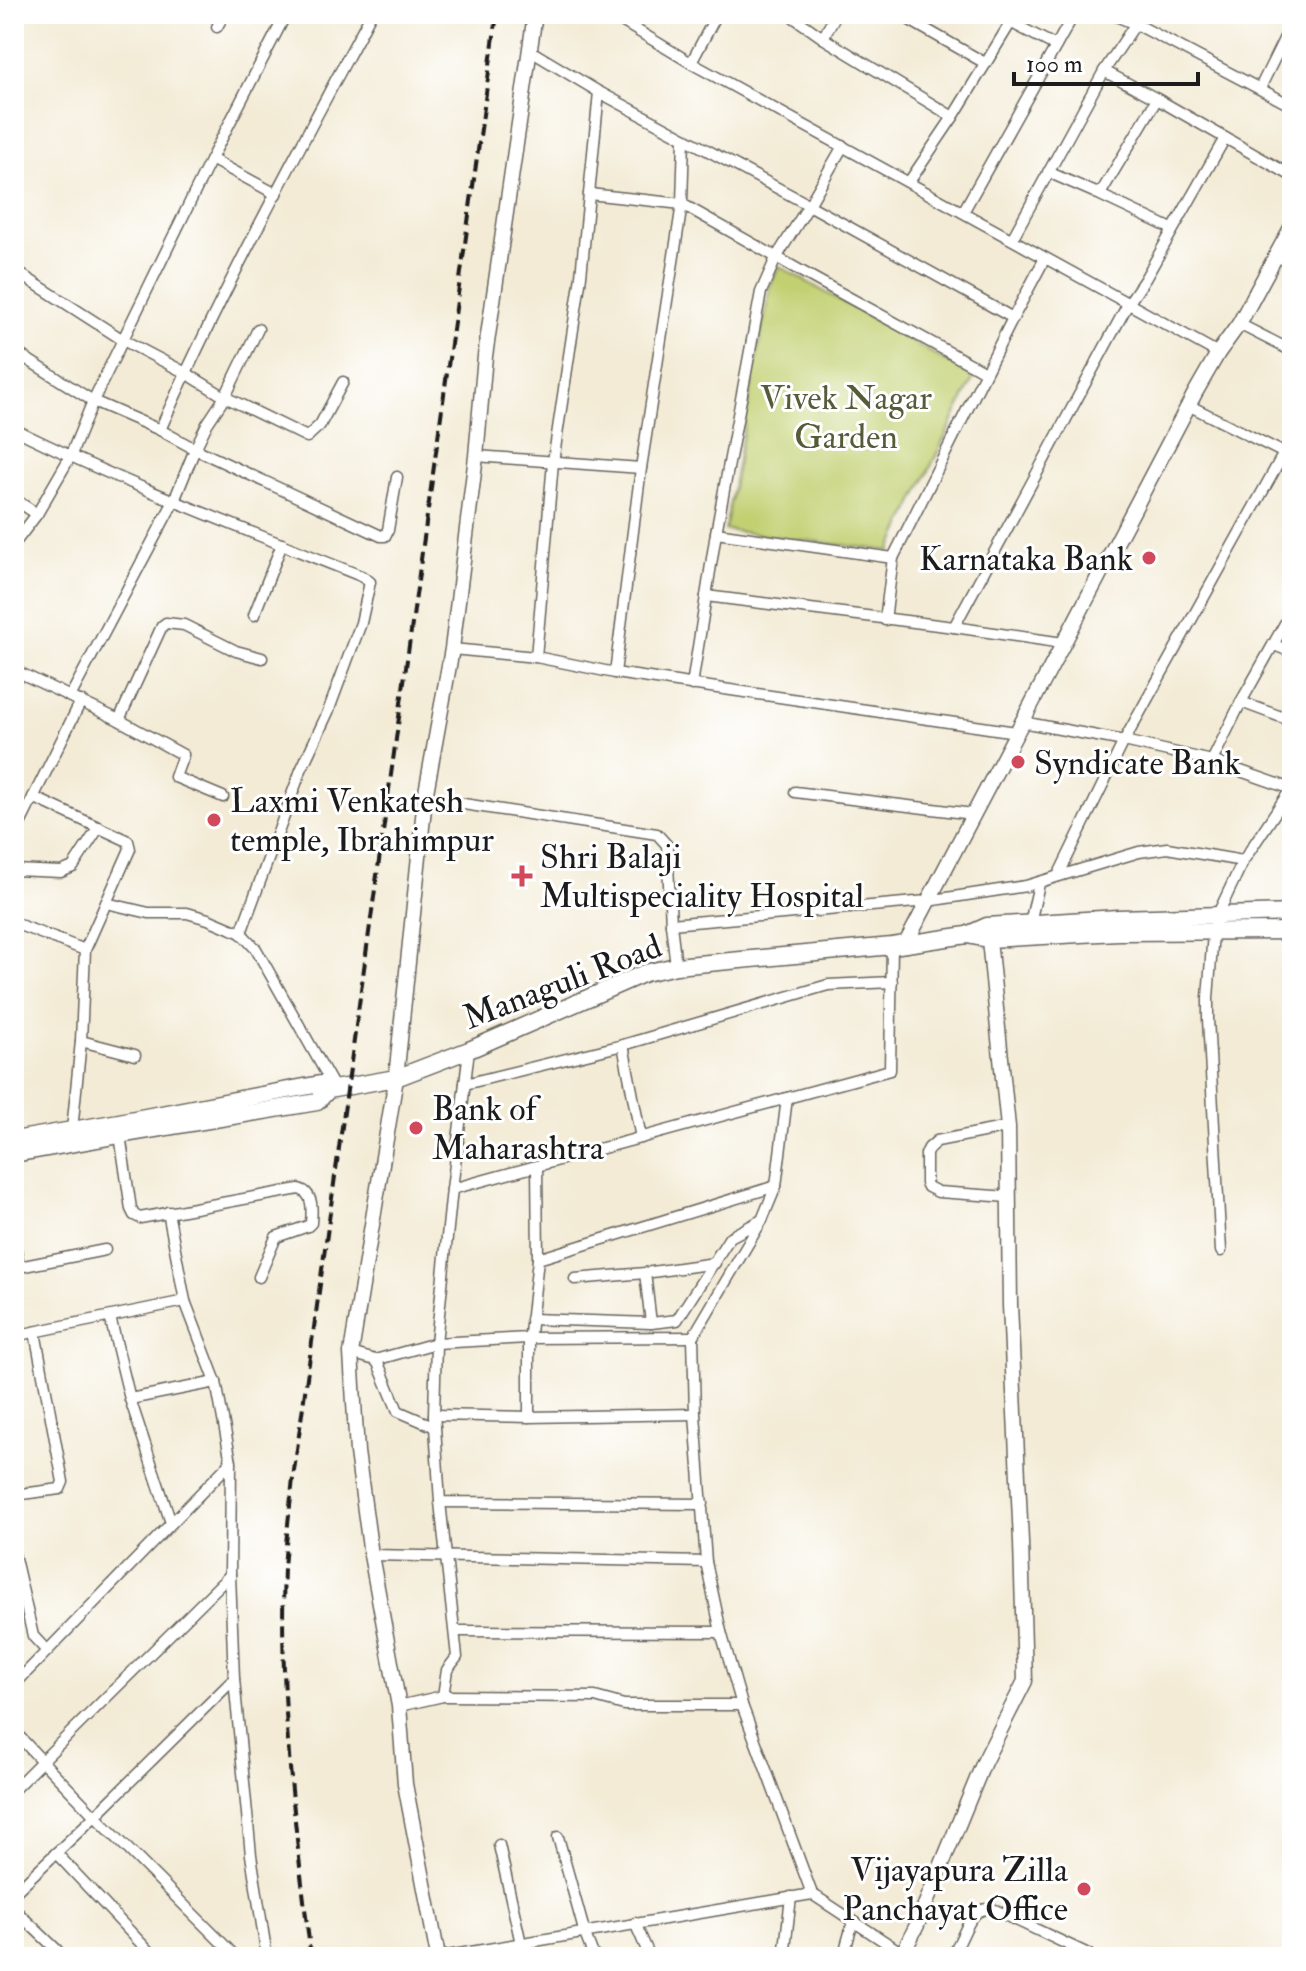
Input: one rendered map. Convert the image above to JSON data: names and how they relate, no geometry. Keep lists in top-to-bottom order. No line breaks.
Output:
{"streets":{"main road":["Managuli Road"]},"parks":["Vivek Nagar Garden"],"places":{"other":["Karnataka Bank","Syndicate Bank","Laxmi Venkatesh temple, Ibrahimpur","Bank of Maharashtra","Vijayapura Zilla Panchayat Office"],"health":["Shri Balaji Multispeciality Hospital"]},"scale_bar":"100 m"}
